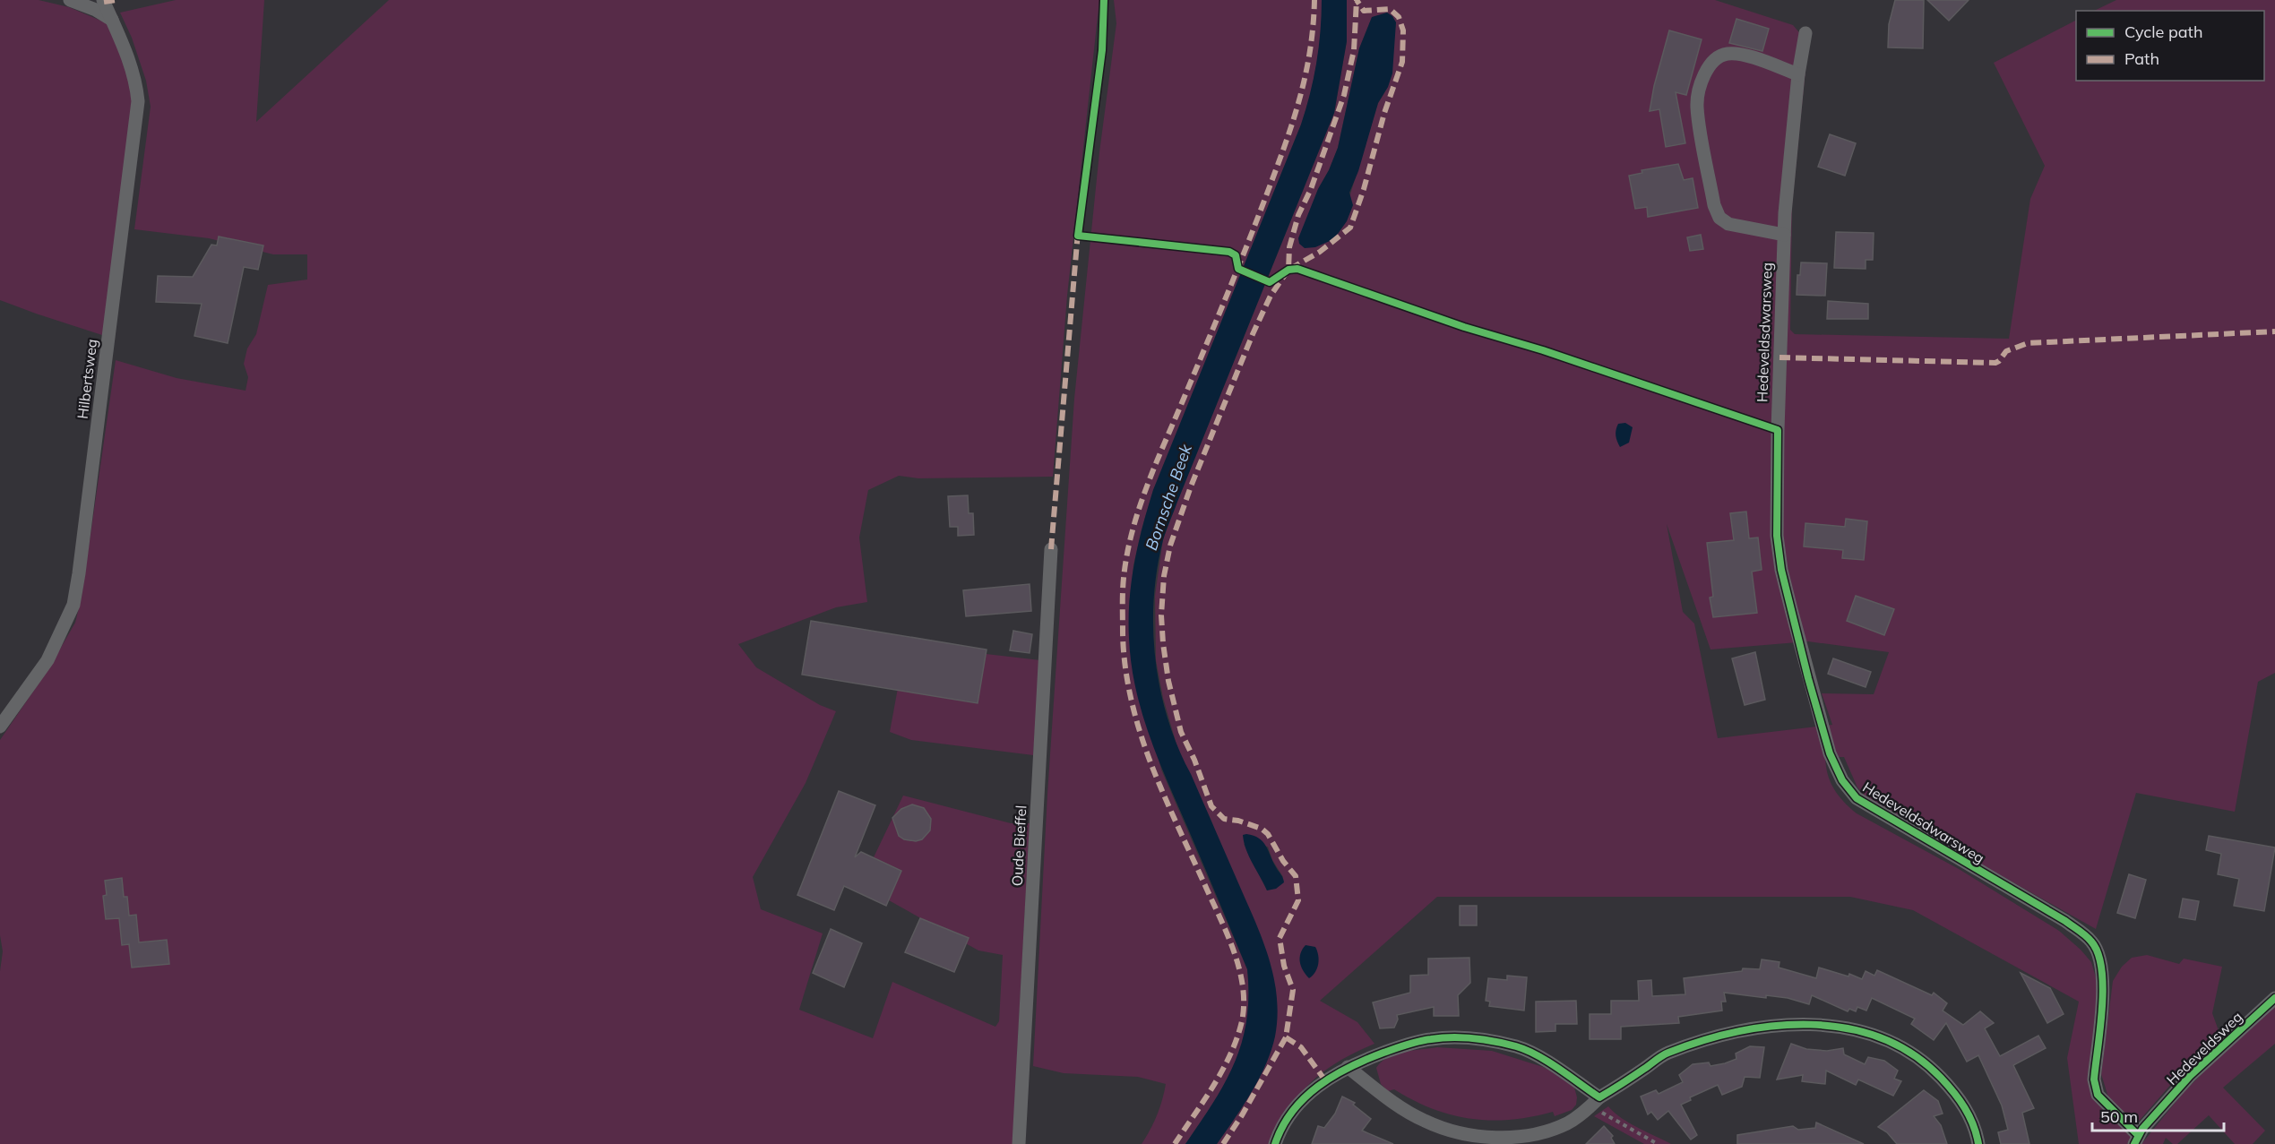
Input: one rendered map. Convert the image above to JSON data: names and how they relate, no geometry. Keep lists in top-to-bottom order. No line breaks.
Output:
{"streets":{"street":["Hedeveldsdwarsweg","Hilbertsweg","Oude Bieffel","Hedeveldsweg"]},"crossings":[["Hedeveldsdwarsweg","Hedeveldsweg"]],"water":["Bornsche Beek"],"legend":["Cycle path","Path"],"scale_bar":"50 m"}
